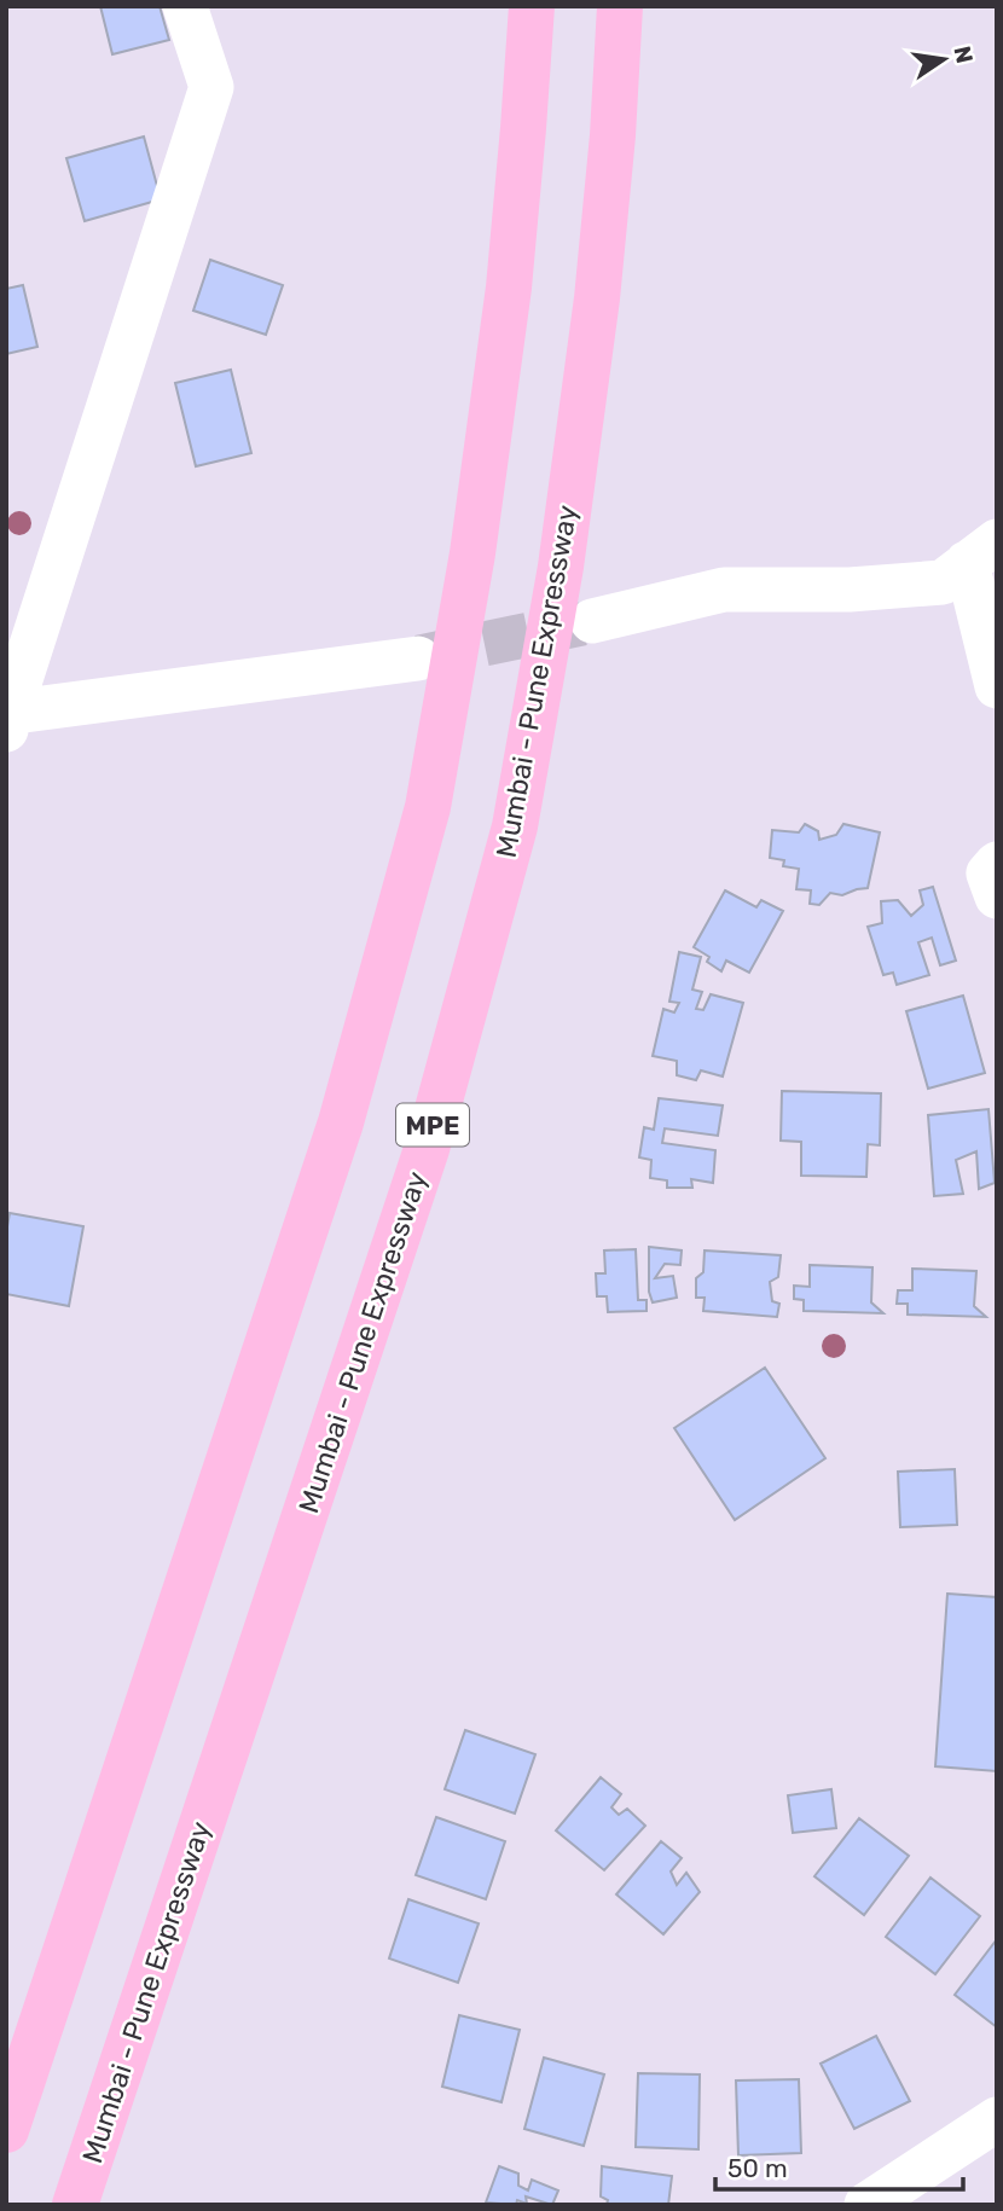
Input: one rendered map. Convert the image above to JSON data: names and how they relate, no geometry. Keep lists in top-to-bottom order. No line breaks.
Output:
{"streets":{"highway":["Mumbai - Pune Expressway","MPE"]},"scale_bar":"50 m","north":"right"}
